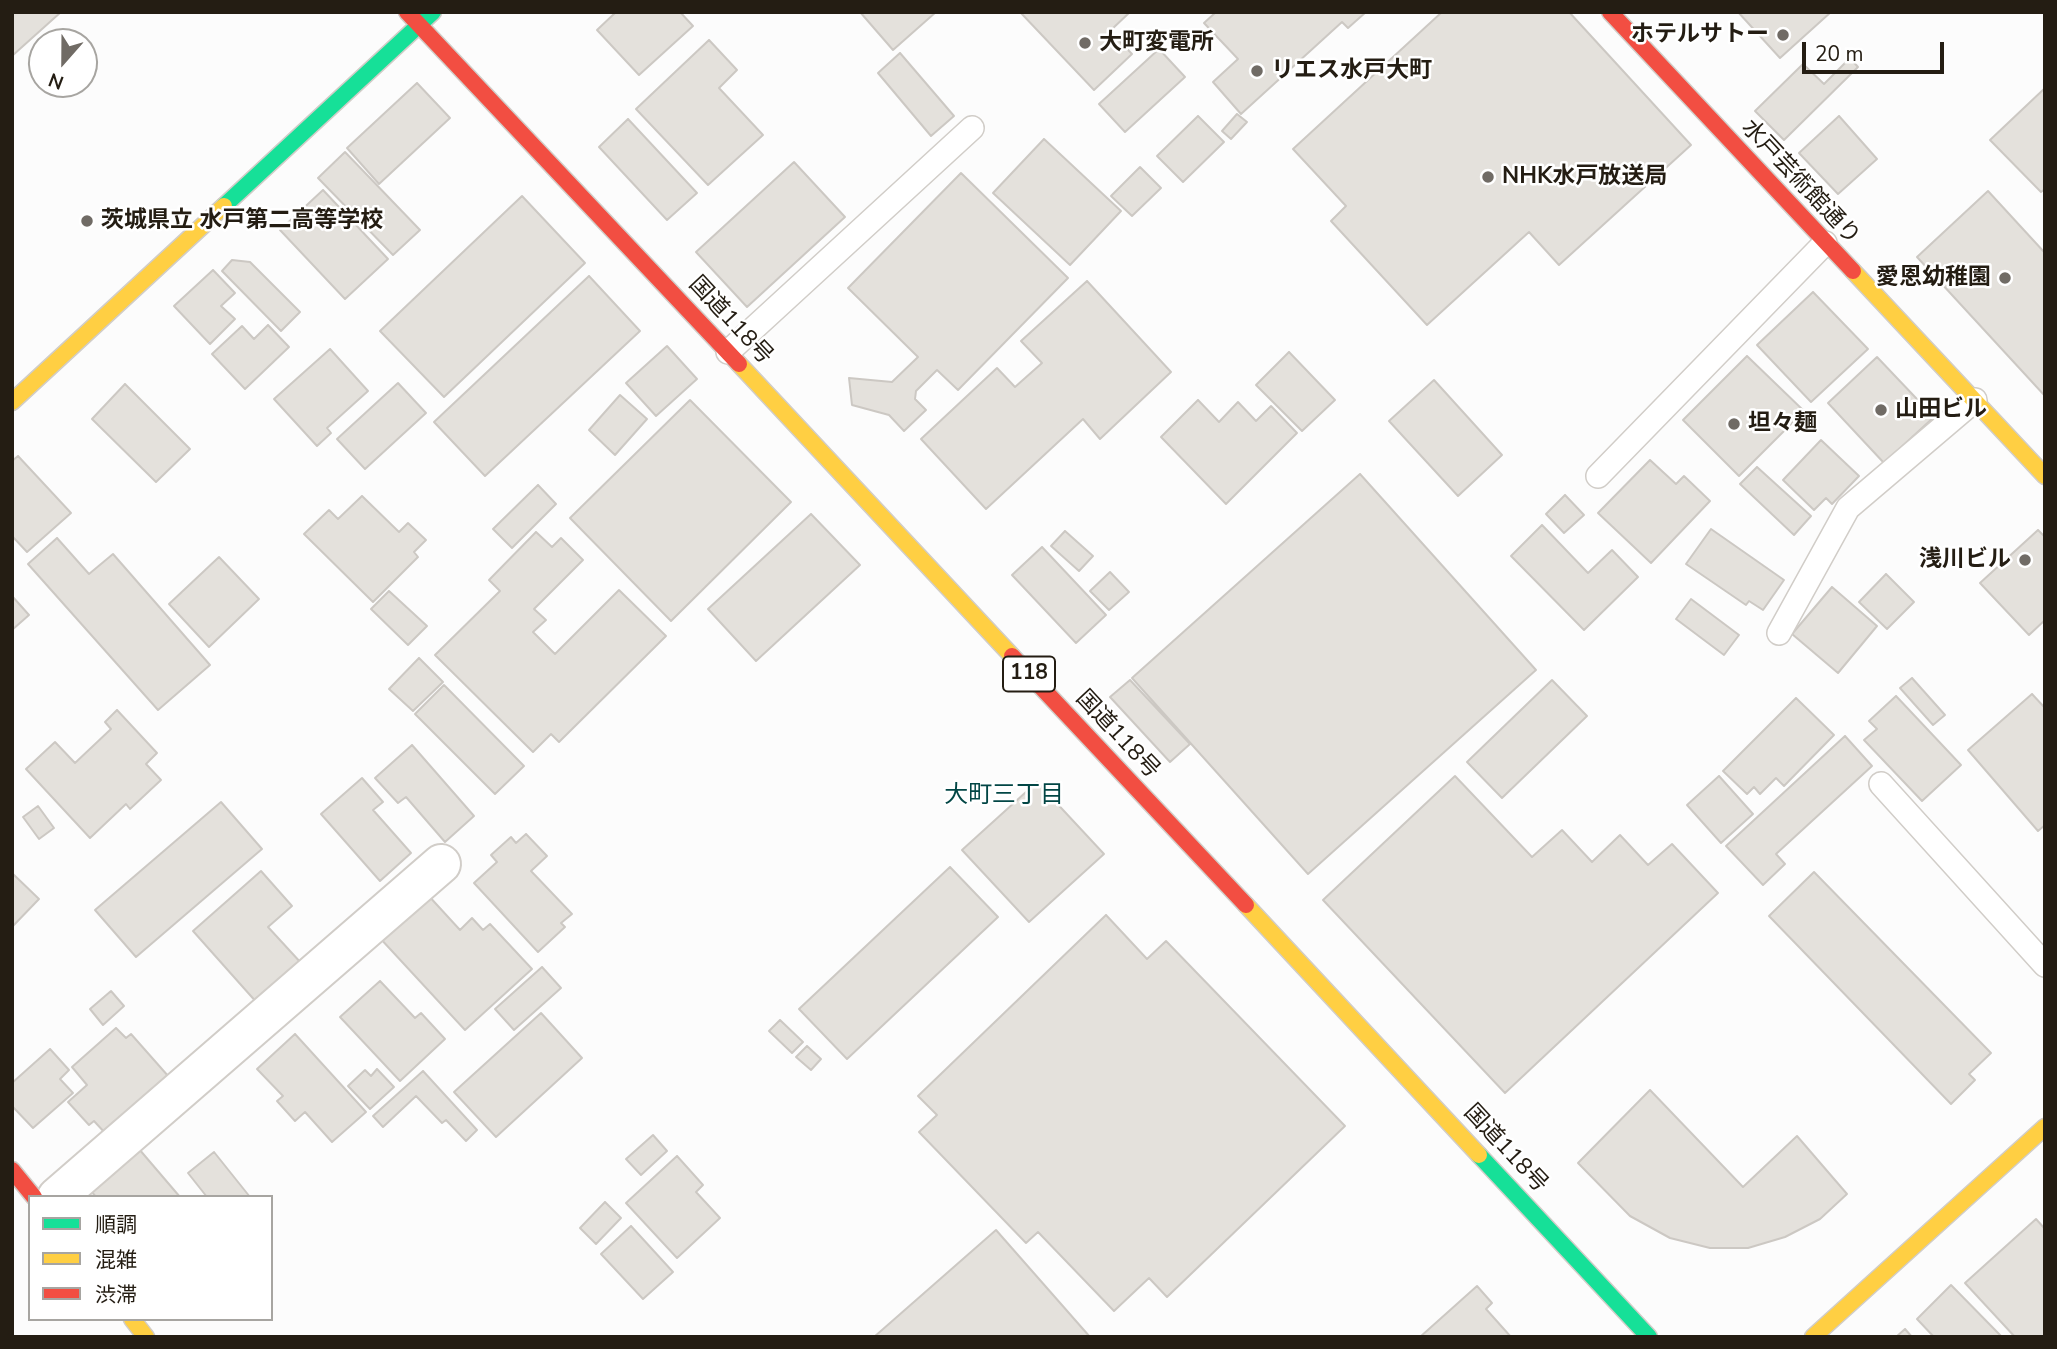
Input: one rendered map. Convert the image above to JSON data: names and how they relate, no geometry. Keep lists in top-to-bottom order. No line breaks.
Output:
{"streets":{"main road":["水戸芸術館通り","国道118号","118"]},"districts":["大町三丁目"],"places":["ホテルサトー","大町変電所","リエス水戸大町","NHK水戸放送局","茨城県立 水戸第二高等学校","愛恩幼稚園","山田ビル","坦々麺","浅川ビル"],"legend":["順調","混雑","渋滞"],"scale_bar":"20 m","north":"bottom"}
